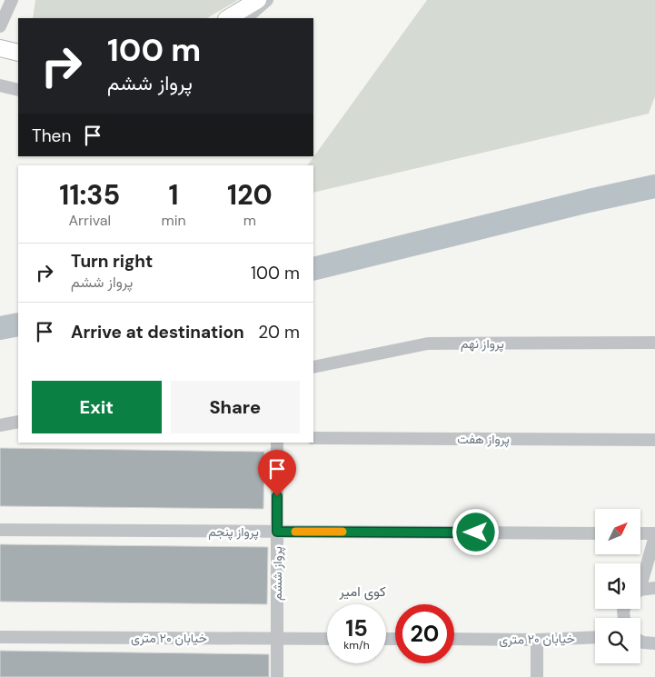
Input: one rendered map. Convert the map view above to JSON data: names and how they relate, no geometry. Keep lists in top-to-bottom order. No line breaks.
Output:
{"streets":{"street":["پرواز نهم","پرواز هفت","پرواز پنجم","پرواز ششم","خیابان ۲۰ متری"]},"crossings":[["پرواز پنجم","پرواز ششم"],["پرواز ششم","خیابان ۲۰ متری"]],"districts":["کوی امیر"],"north":"top right","page":{"turn":["100 m","پرواز ششم"],"then":"Then","eta":["11:35","Arrival","1","min","120","m"],"list":[{"name":"Turn right","note":"پرواز ششم","value":"100 m"},{"name":"Arrive at destination","value":"20 m"}],"buttons":["Exit","Share"],"speed":"15 km/h","limit":"20"}}
